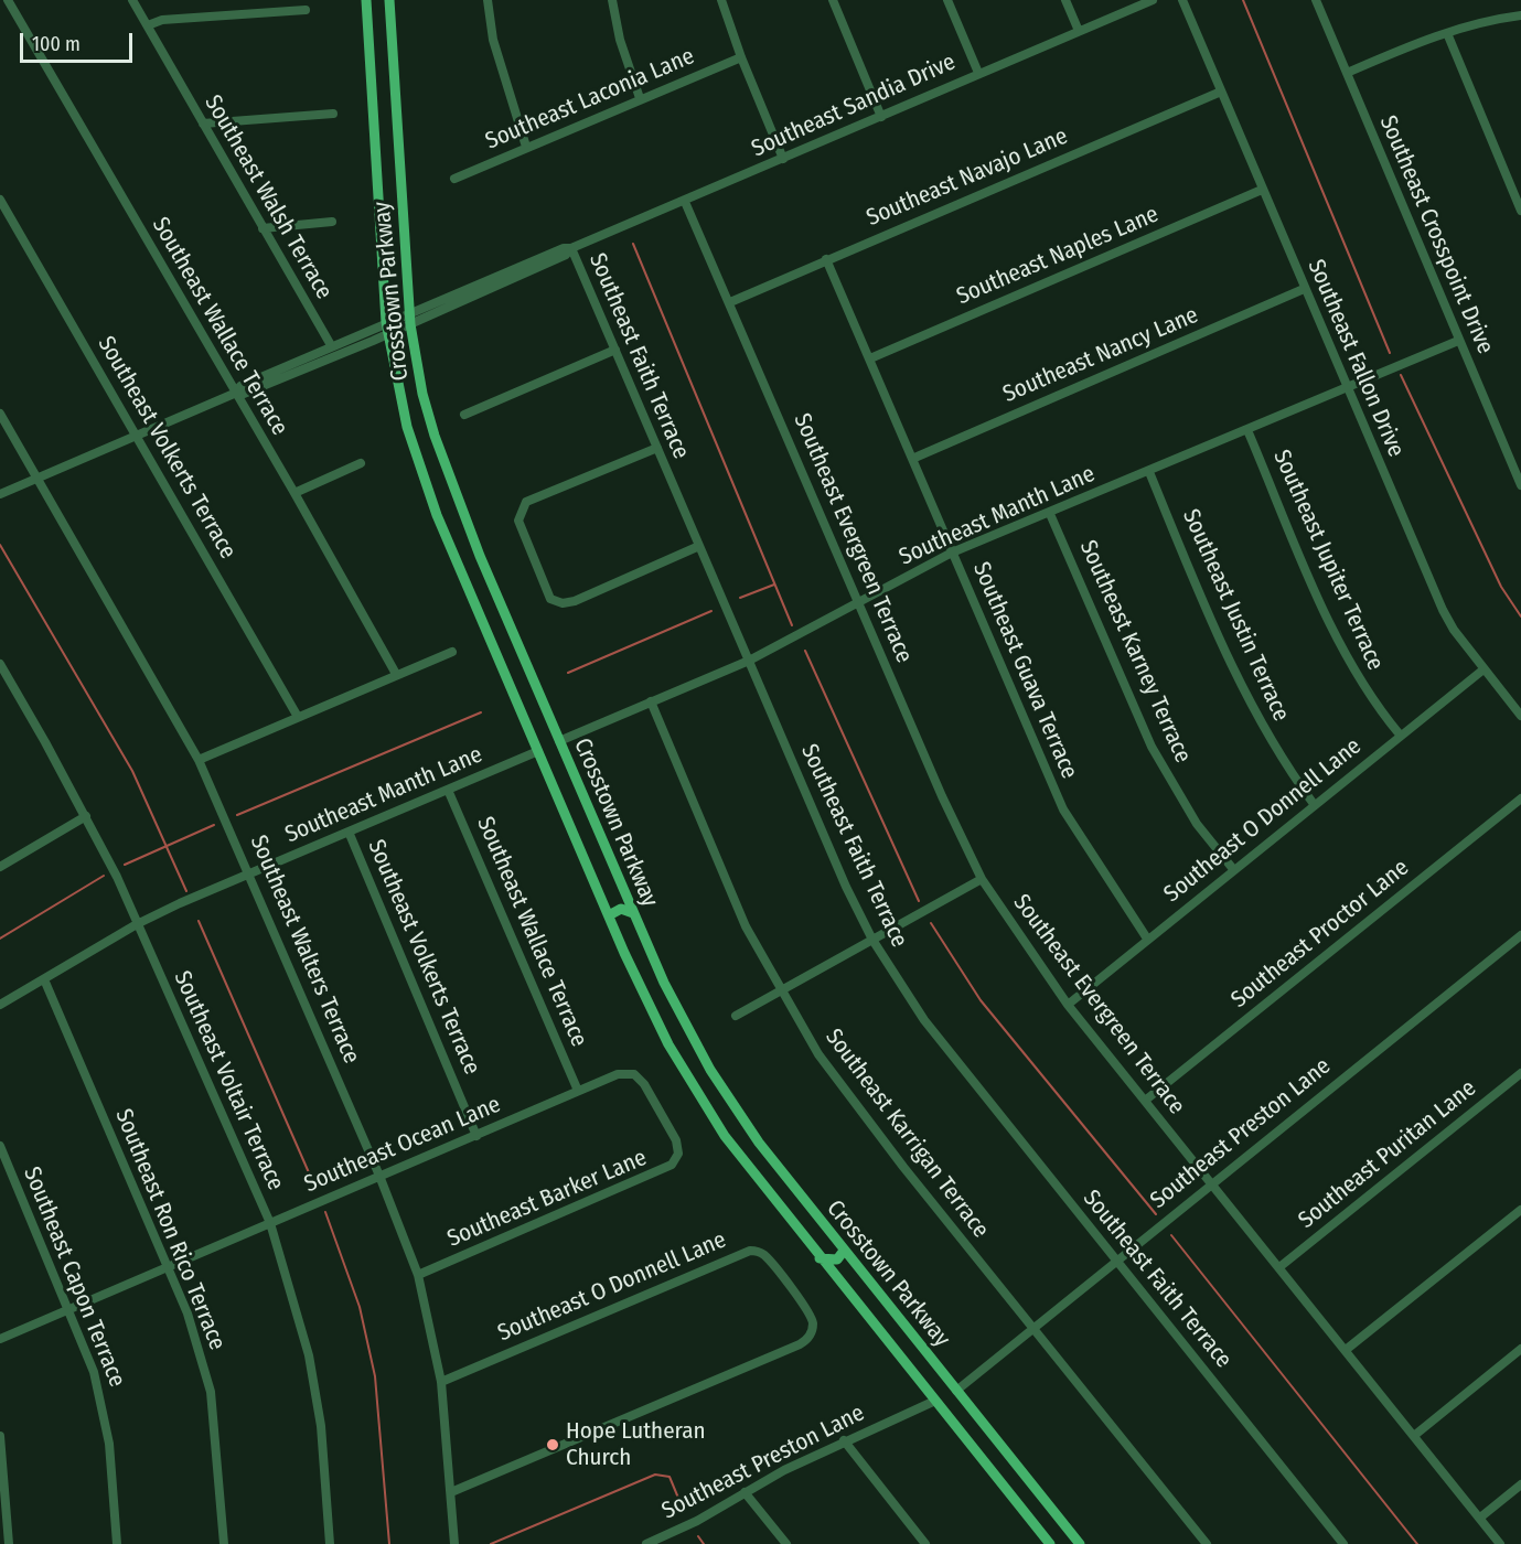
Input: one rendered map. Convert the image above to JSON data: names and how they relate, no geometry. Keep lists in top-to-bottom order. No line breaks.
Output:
{"streets":{"main road":["Crosstown Parkway"],"street":["Southeast Laconia Lane","Southeast Sandia Drive","Southeast Navajo Lane","Southeast Walsh Terrace","Southeast Crosspoint Drive","Southeast Naples Lane","Southeast Wallace Terrace","Southeast Nancy Lane","Southeast Faith Terrace","Southeast Fallon Drive","Southeast Volkerts Terrace","Southeast Manth Lane","Southeast Evergreen Terrace","Southeast Jupiter Terrace","Southeast Justin Terrace","Southeast Karney Terrace","Southeast Guava Terrace","Southeast O Donnell Lane","Southeast Proctor Lane","Southeast Walters Terrace","Southeast Voltair Terrace","Southeast Karrigan Terrace","Southeast Preston Lane","Southeast Ocean Lane","Southeast Puritan Lane","Southeast Barker Lane","Southeast Ron Rico Terrace","Southeast Capon Terrace"]},"crossings":[["Southeast Sandia Drive","Southeast Walsh Terrace"],["Southeast Sandia Drive","Crosstown Parkway"],["Southeast Sandia Drive","Southeast Wallace Terrace"],["Southeast Sandia Drive","Southeast Faith Terrace"],["Southeast Sandia Drive","Southeast Volkerts Terrace"],["Southeast Sandia Drive","Southeast Evergreen Terrace"],["Southeast Sandia Drive","Southeast Walters Terrace"],["Southeast Navajo Lane","Southeast Fallon Drive"],["Southeast Navajo Lane","Southeast Evergreen Terrace"],["Southeast Navajo Lane","Southeast Guava Terrace"],["Southeast Crosspoint Drive","Southeast Manth Lane"],["Southeast Naples Lane","Southeast Fallon Drive"],["Southeast Naples Lane","Southeast Guava Terrace"],["Crosstown Parkway","Southeast Manth Lane"],["Crosstown Parkway","Southeast Preston Lane"],["Southeast Wallace Terrace","Southeast Manth Lane"],["Southeast Wallace Terrace","Southeast Ocean Lane"],["Southeast Nancy Lane","Southeast Fallon Drive"],["Southeast Nancy Lane","Southeast Guava Terrace"],["Southeast Faith Terrace","Southeast Manth Lane"],["Southeast Faith Terrace","Southeast Preston Lane"],["Southeast Fallon Drive","Southeast Manth Lane"],["Southeast Fallon Drive","Southeast O Donnell Lane"],["Southeast Volkerts Terrace","Southeast Manth Lane"],["Southeast Volkerts Terrace","Southeast Ocean Lane"],["Southeast Manth Lane","Southeast Evergreen Terrace"],["Southeast Manth Lane","Southeast Jupiter Terrace"],["Southeast Manth Lane","Southeast Justin Terrace"],["Southeast Manth Lane","Southeast Karney Terrace"],["Southeast Manth Lane","Southeast Guava Terrace"],["Southeast Manth Lane","Southeast Walters Terrace"],["Southeast Manth Lane","Southeast Voltair Terrace"],["Southeast Manth Lane","Southeast Karrigan Terrace"],["Southeast Manth Lane","Southeast Ron Rico Terrace"],["Southeast Evergreen Terrace","Southeast O Donnell Lane"],["Southeast Evergreen Terrace","Southeast Proctor Lane"],["Southeast Evergreen Terrace","Southeast Preston Lane"],["Southeast Evergreen Terrace","Southeast Puritan Lane"],["Southeast Jupiter Terrace","Southeast O Donnell Lane"],["Southeast Justin Terrace","Southeast O Donnell Lane"],["Southeast Karney Terrace","Southeast O Donnell Lane"],["Southeast Guava Terrace","Southeast O Donnell Lane"],["Southeast O Donnell Lane","Southeast Walters Terrace"],["Southeast Walters Terrace","Southeast Ocean Lane"],["Southeast Walters Terrace","Southeast Barker Lane"],["Southeast Voltair Terrace","Southeast Ocean Lane"],["Southeast Karrigan Terrace","Southeast Preston Lane"],["Southeast Ocean Lane","Southeast Barker Lane"],["Southeast Ocean Lane","Southeast Ron Rico Terrace"],["Southeast Ocean Lane","Southeast Capon Terrace"]],"places":["Hope Lutheran Church"],"scale_bar":"100 m"}
